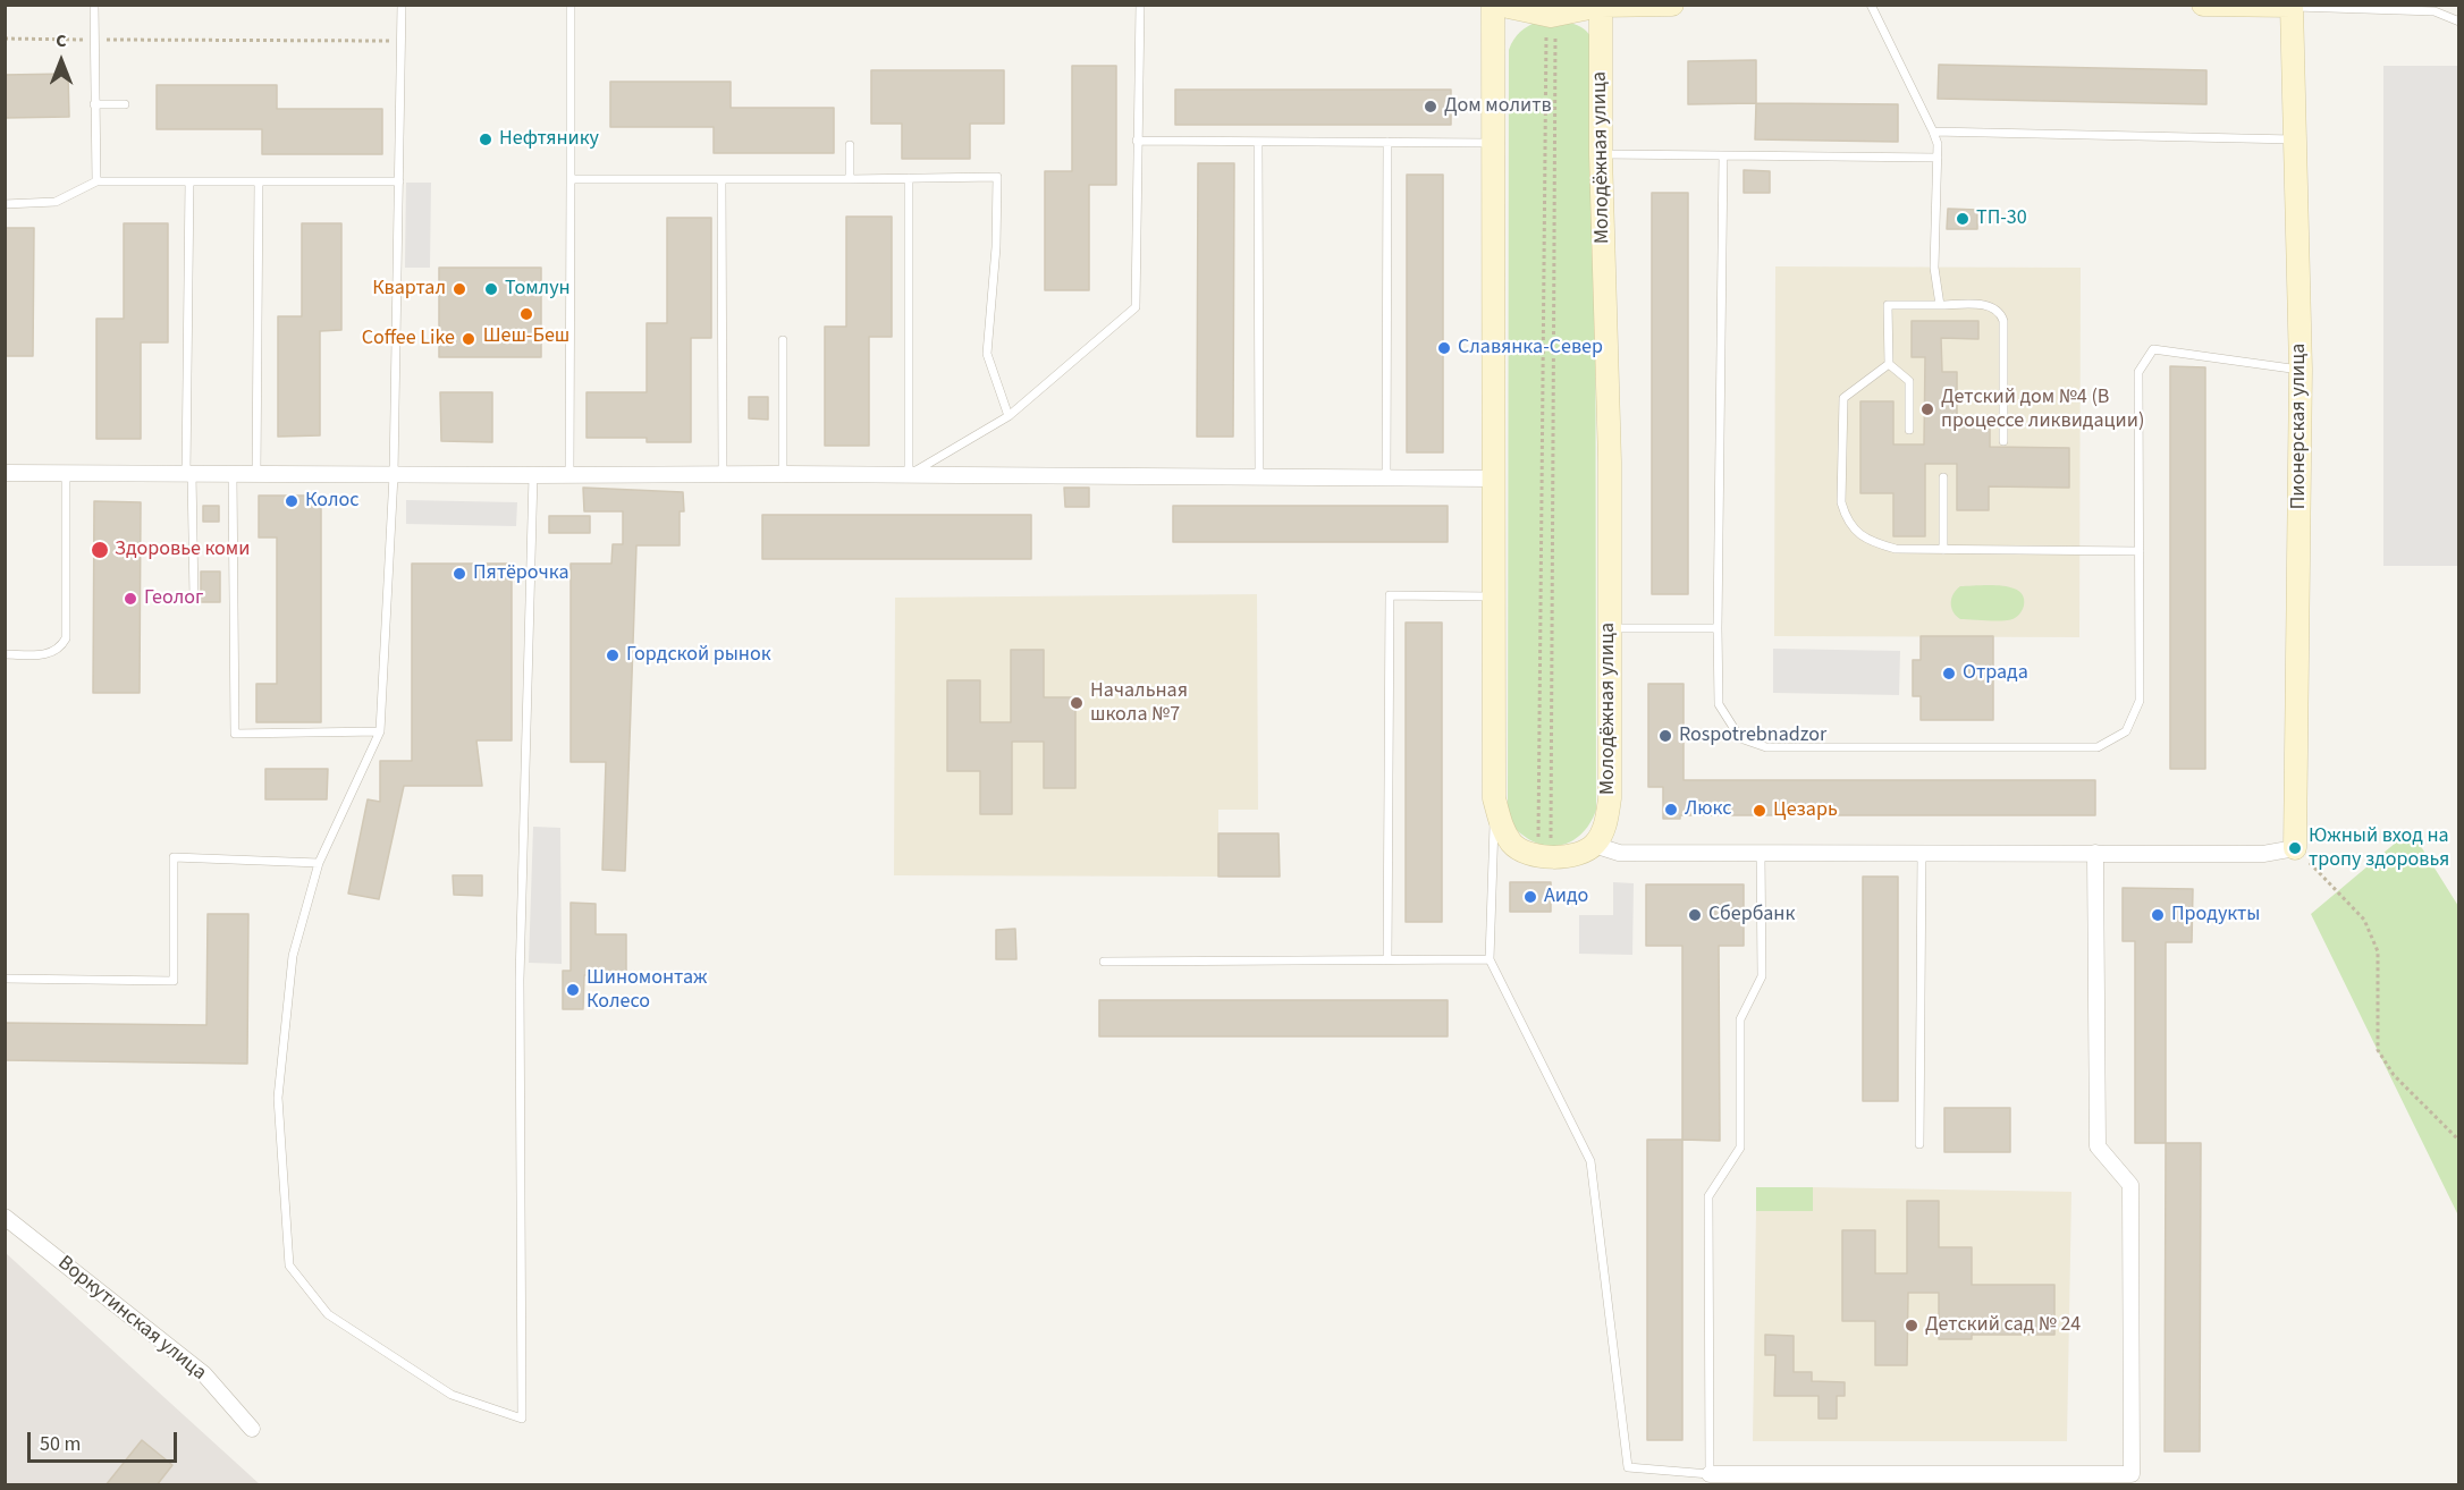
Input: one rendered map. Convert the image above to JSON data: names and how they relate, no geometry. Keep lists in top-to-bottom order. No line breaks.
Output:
{"streets":{"main road":["Молодёжная улица","Пионерская улица"],"street":["Воркутинская улица"]},"places":["Дом молитв","Нефтянику","ТП-30","Квартал","Томлун","Шеш-Беш","Coffee Like","Славянка-Север","Детский дом №4 (В процессе ликвидации)","Колос","Здоровье коми","Пятёрочка","Геолог","Гордской рынок","Отрада","Начальная школа №7","Rospotrebnadzor","Люкс","Цезарь","Южный вход на тропу здоровья","Аидо","Сбербанк","Продукты","Шиномонтаж Колесо","Детский сад № 24"],"scale_bar":"50 m","north":"top"}
